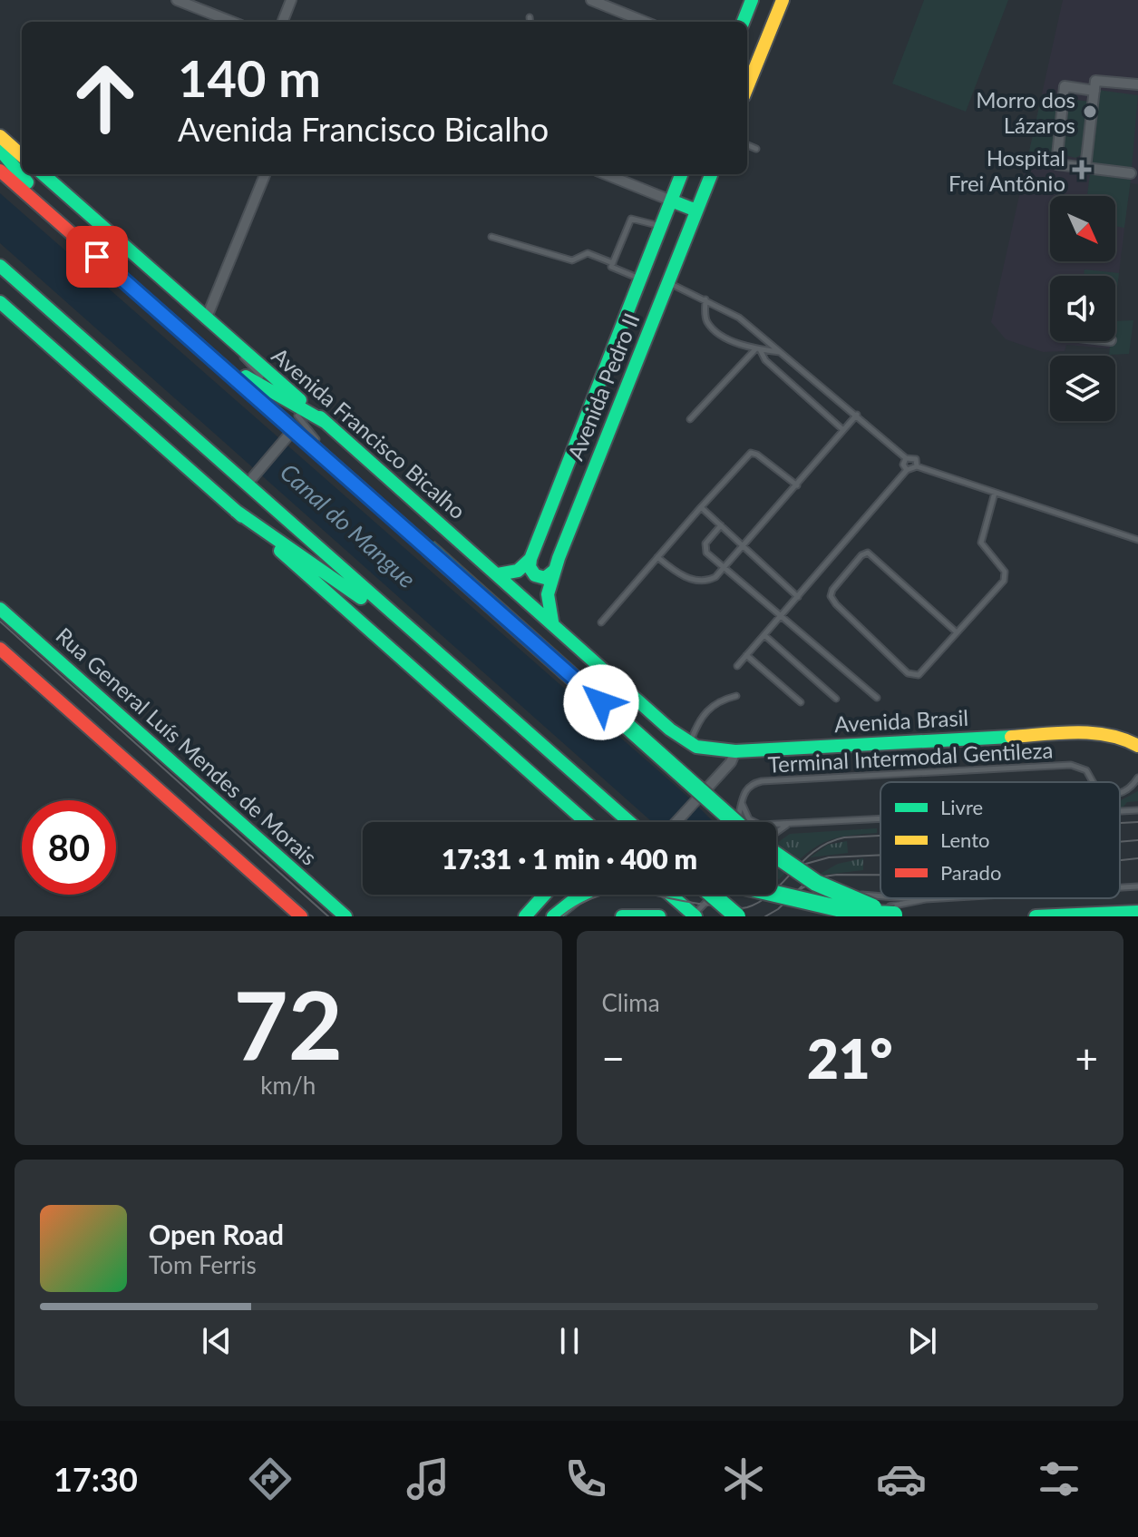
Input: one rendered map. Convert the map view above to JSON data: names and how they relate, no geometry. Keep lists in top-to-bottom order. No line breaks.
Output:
{"streets":{"main road":["Avenida Pedro II","Avenida Francisco Bicalho","Avenida Brasil","Rua General Luís Mendes de Morais"],"lane":["Terminal Intermodal Gentileza"]},"crossings":[["Avenida Pedro II","Avenida Francisco Bicalho"],["Avenida Francisco Bicalho","Avenida Brasil"]],"water":["Canal do Mangue"],"places":{"other":["Morro dos Lázaros"],"health":["Hospital Frei Antônio"]},"legend":["Livre","Lento","Parado"],"north":"bottom right","page":{"turn":["140 m","Avenida Francisco Bicalho"],"limit":"80","trip":"17:31 · 1 min · 400 m","tile":[["72","km/h"],"Clima"],"heat":["−","21°","+"],"song":["Open Road","Tom Ferris"],"tabs":"17:30"}}
